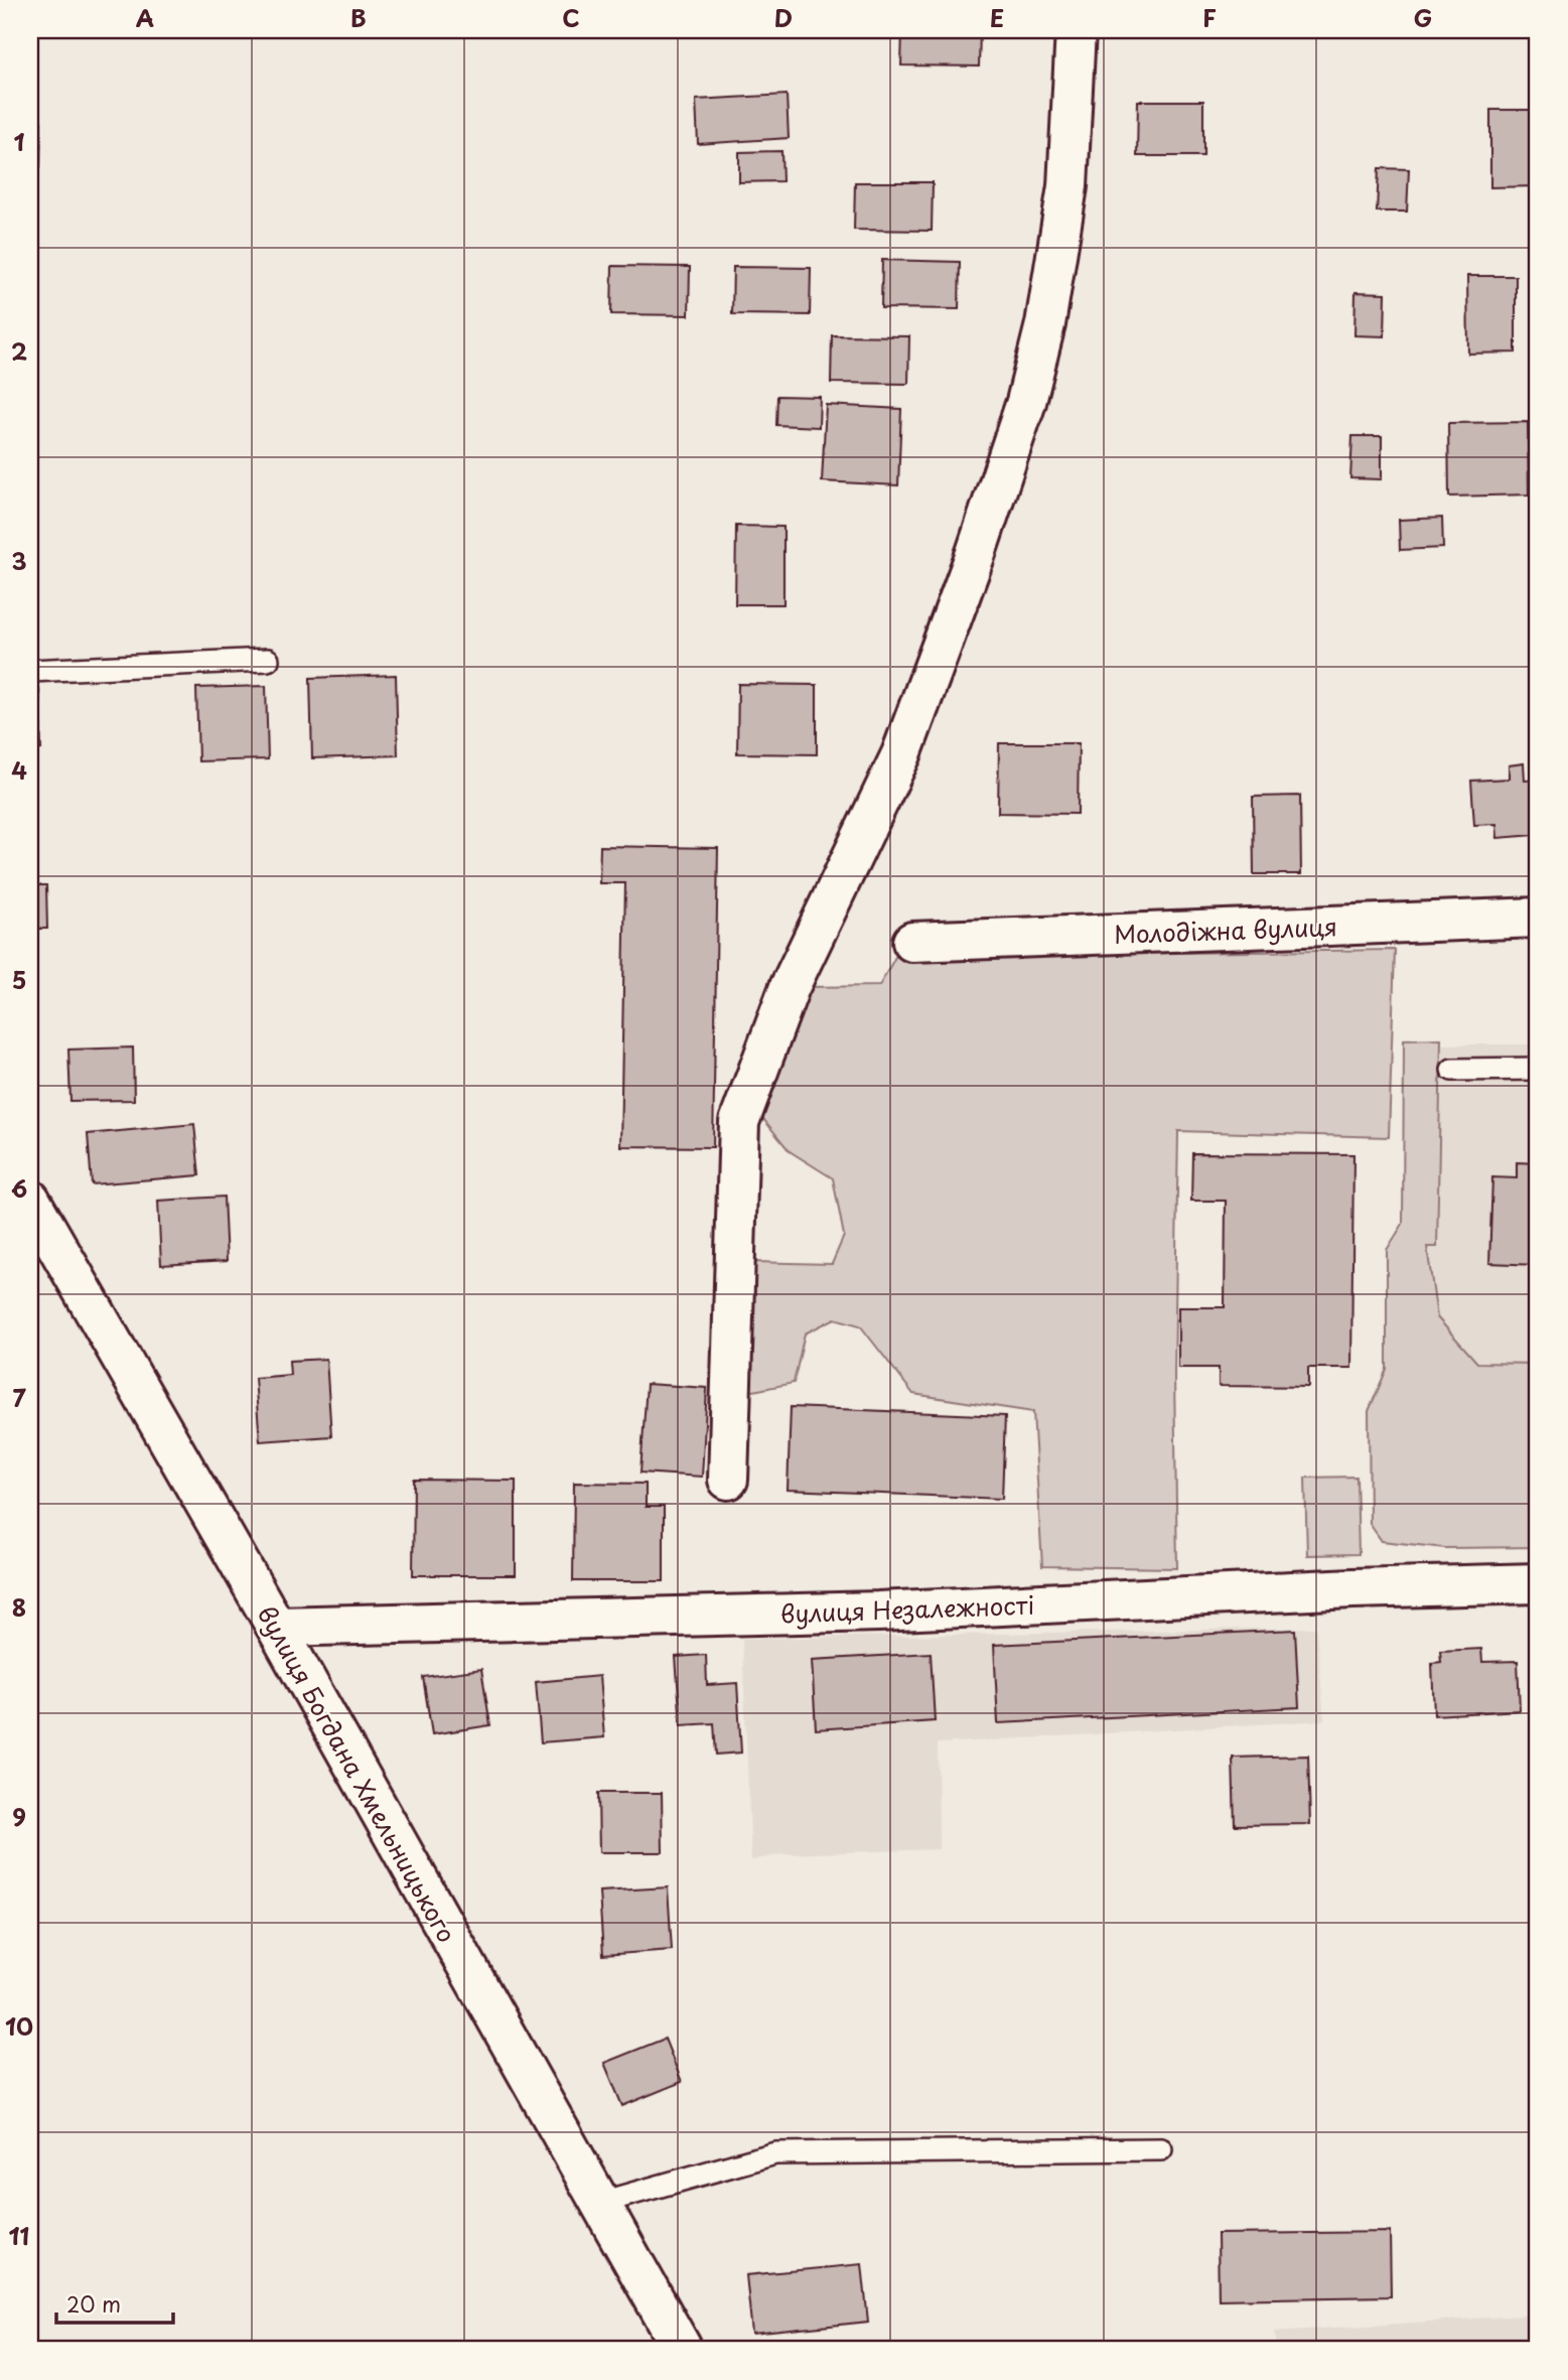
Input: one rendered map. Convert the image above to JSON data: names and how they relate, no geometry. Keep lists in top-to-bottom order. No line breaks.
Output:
{"streets":{"street":["Молодіжна вулиця","вулиця Незалежності","вулиця Богдана Хмельницького"]},"crossings":[["вулиця Незалежності","вулиця Богдана Хмельницького"]],"scale_bar":"20 m","grid":{"columns":["A","B","C","D","E","F","G"],"rows":["1","2","3","4","5","6","7","8","9","10","11"]}}
